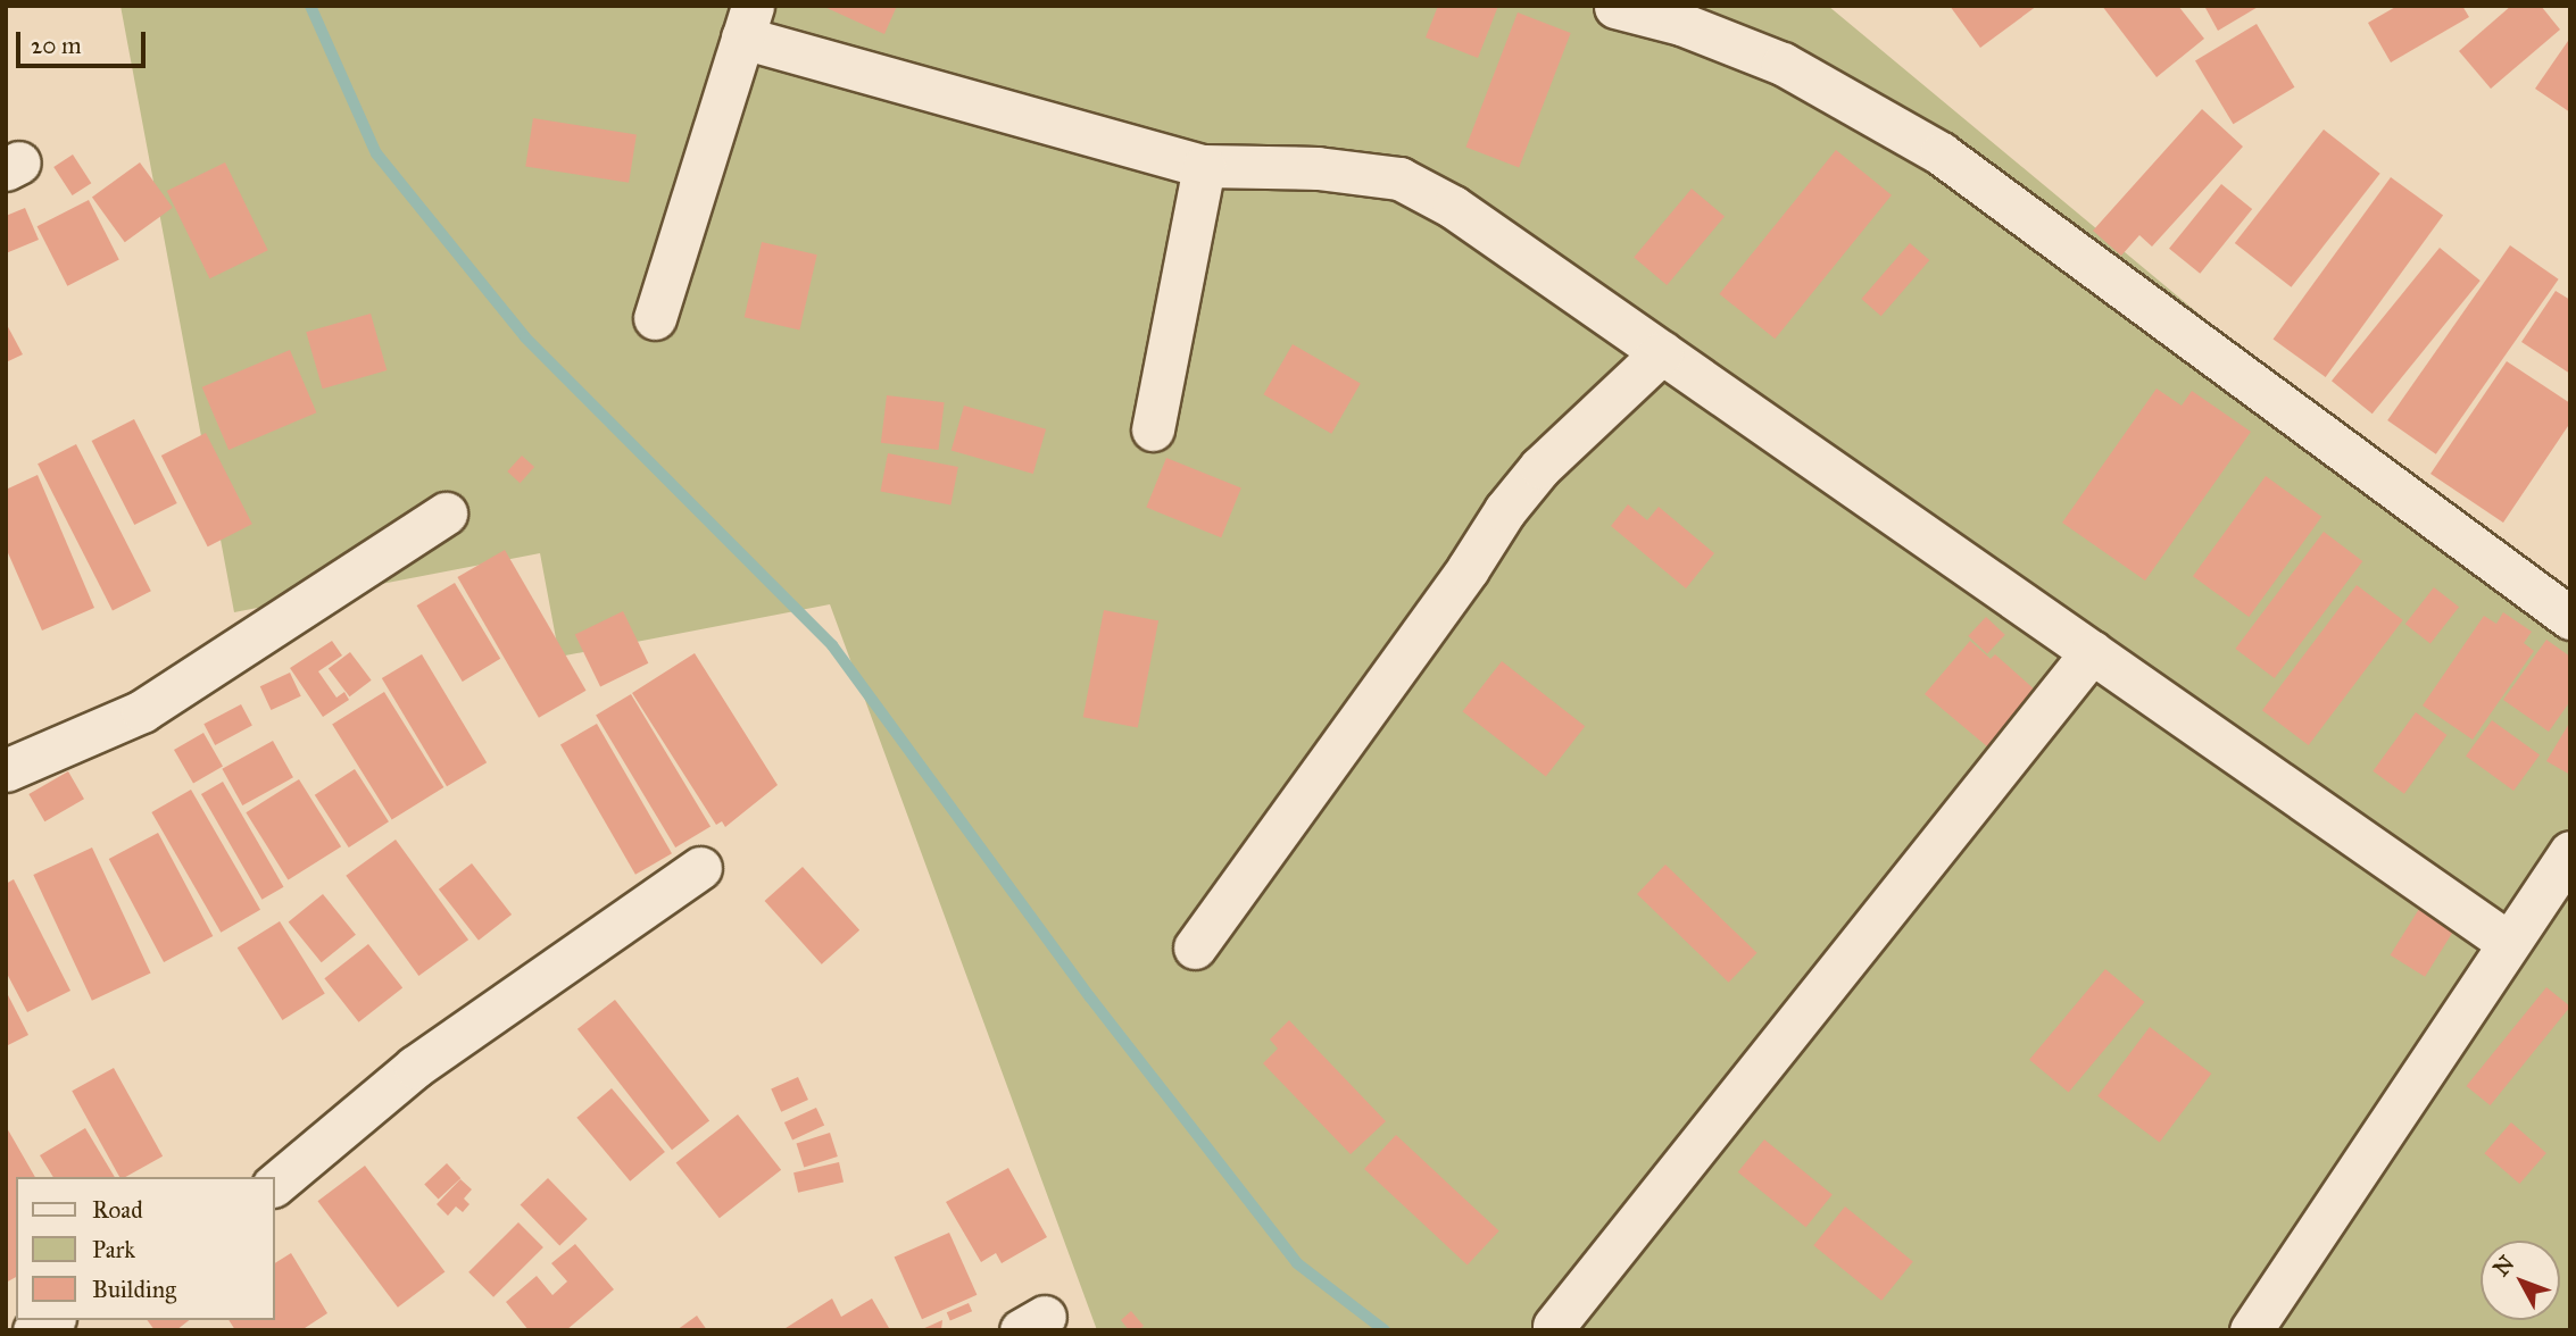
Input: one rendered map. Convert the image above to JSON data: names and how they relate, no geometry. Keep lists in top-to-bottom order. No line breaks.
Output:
{"legend":["Road","Park","Building"],"scale_bar":"20 m","north":"top left"}
